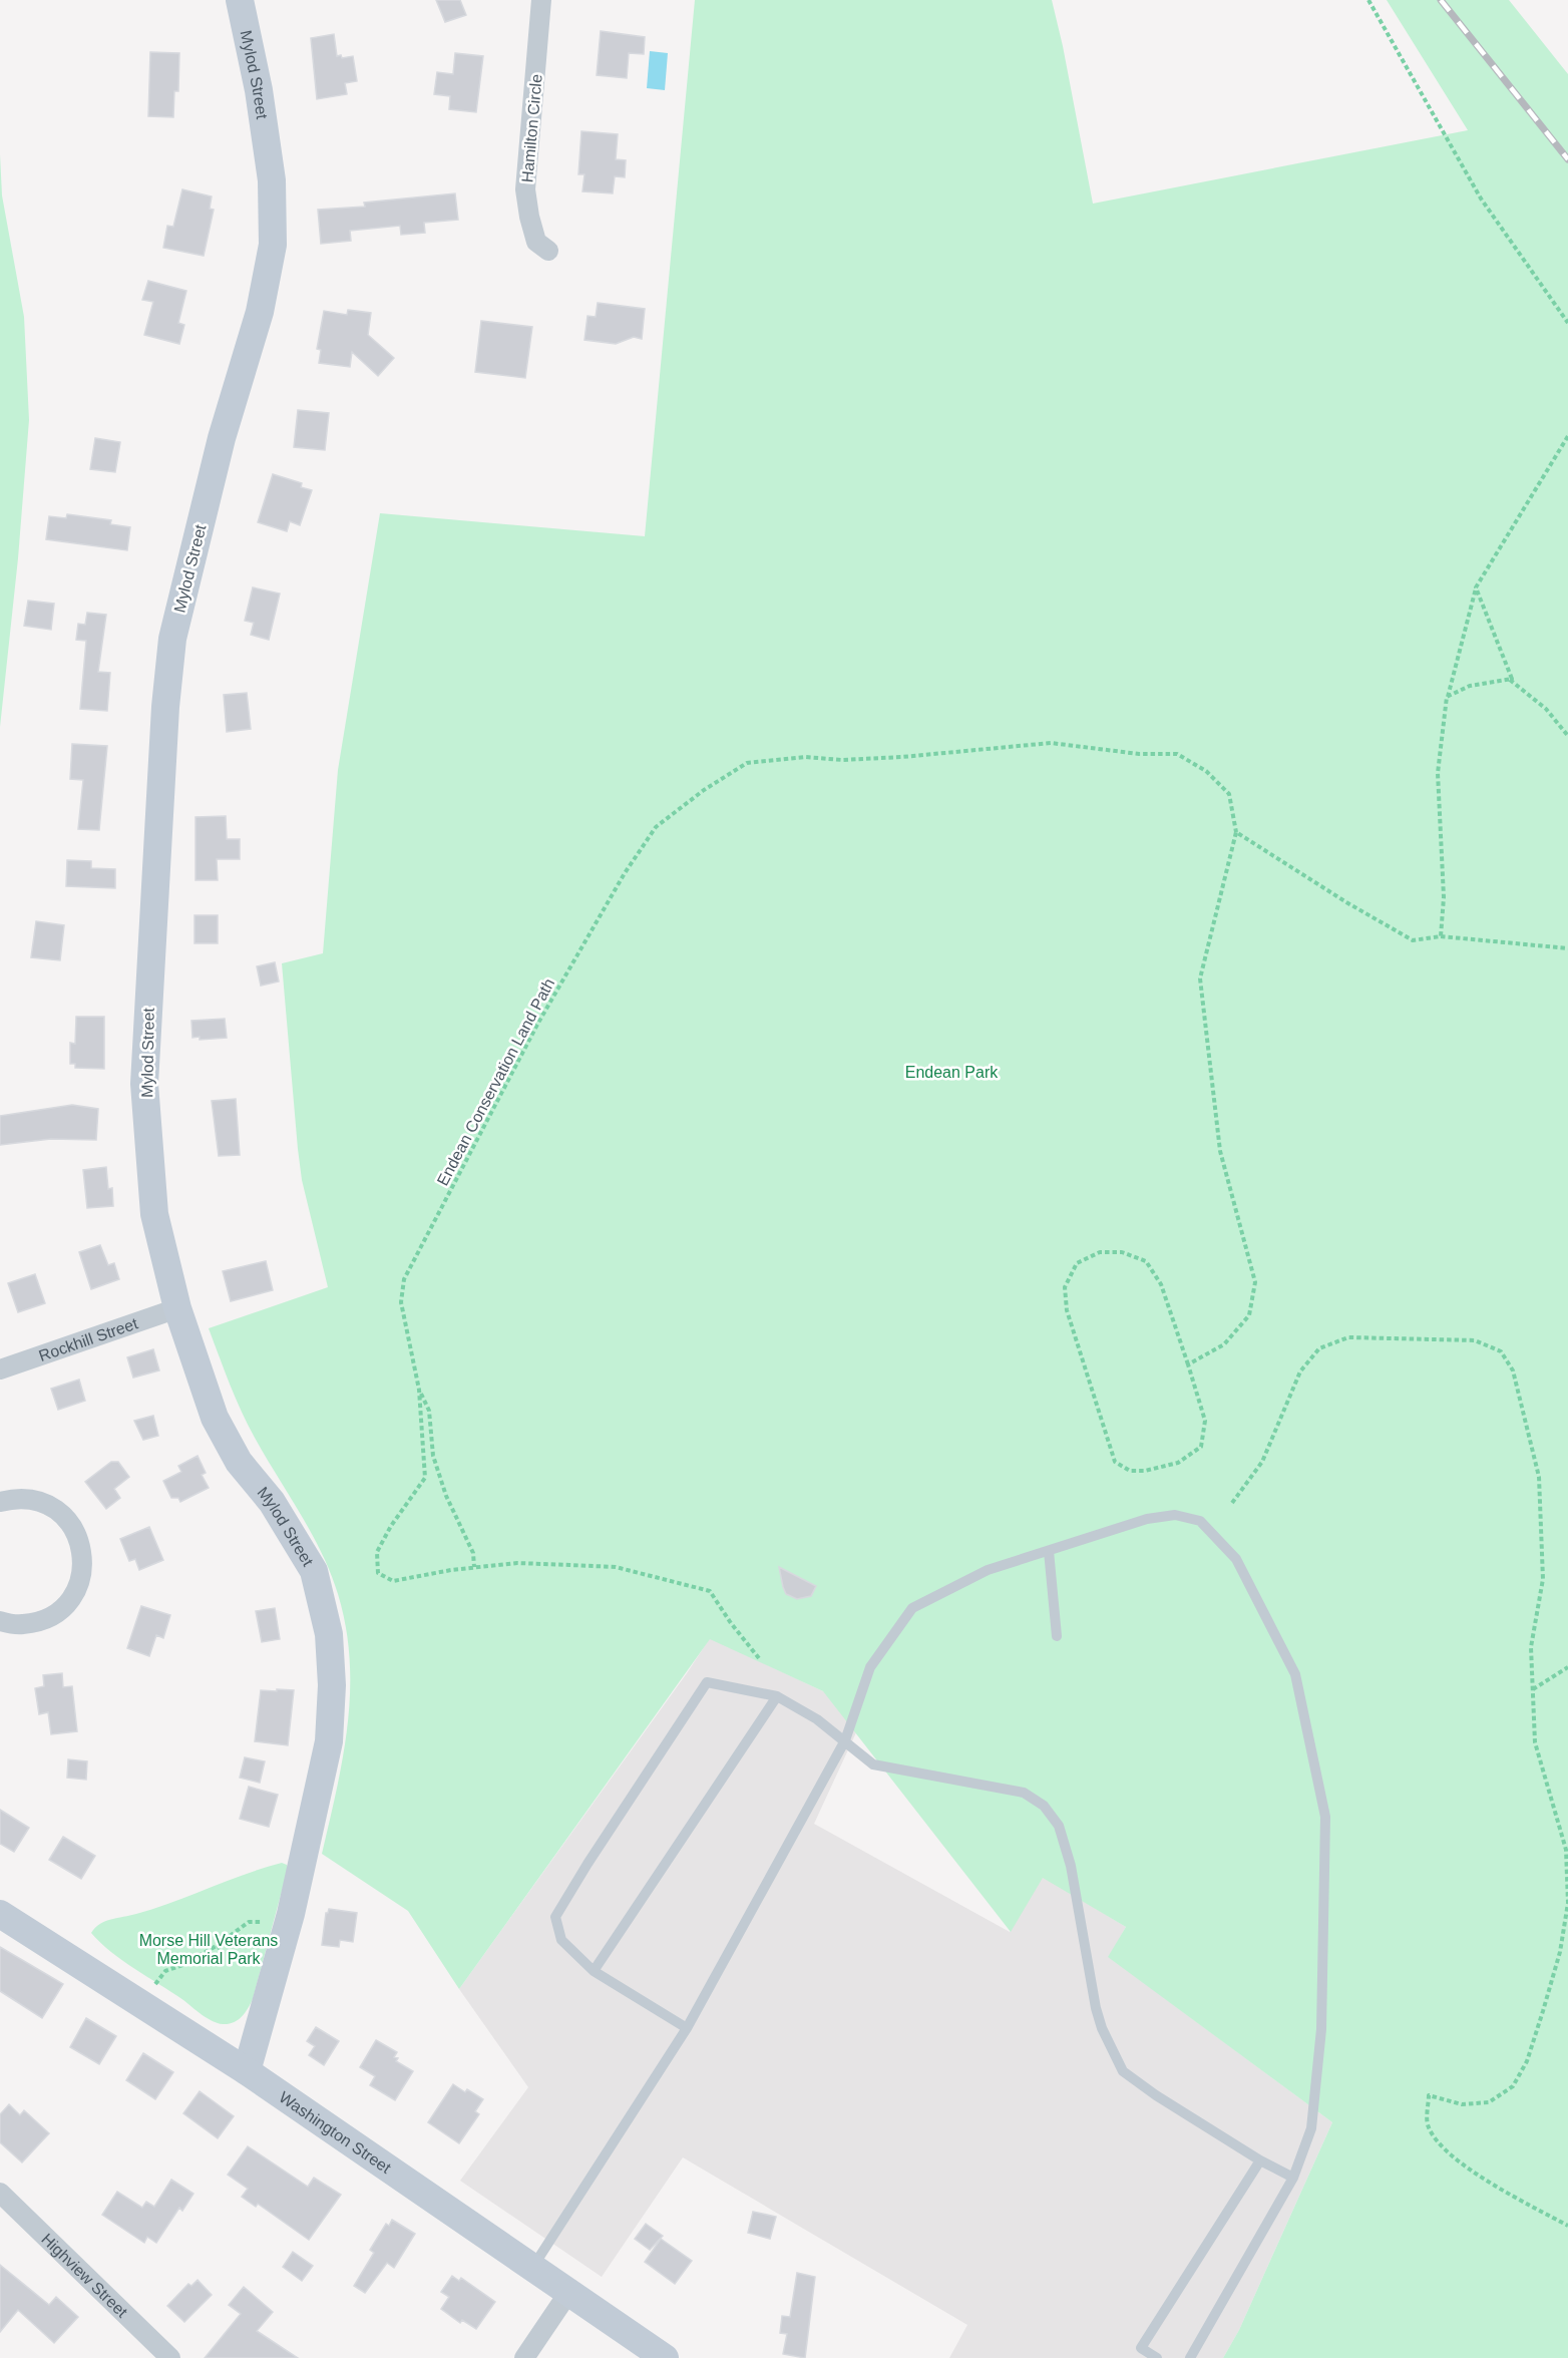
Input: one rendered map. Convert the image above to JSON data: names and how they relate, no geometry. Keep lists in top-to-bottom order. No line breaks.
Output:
{"streets":{"street":["Mylod Street","Hamilton Circle","Rockhill Street","Washington Street","Highview Street"],"path":["Endean Conservation Land Path"]},"crossings":[["Mylod Street","Rockhill Street"],["Mylod Street","Washington Street"]],"parks":["Endean Park","Morse Hill Veterans Memorial Park"]}
